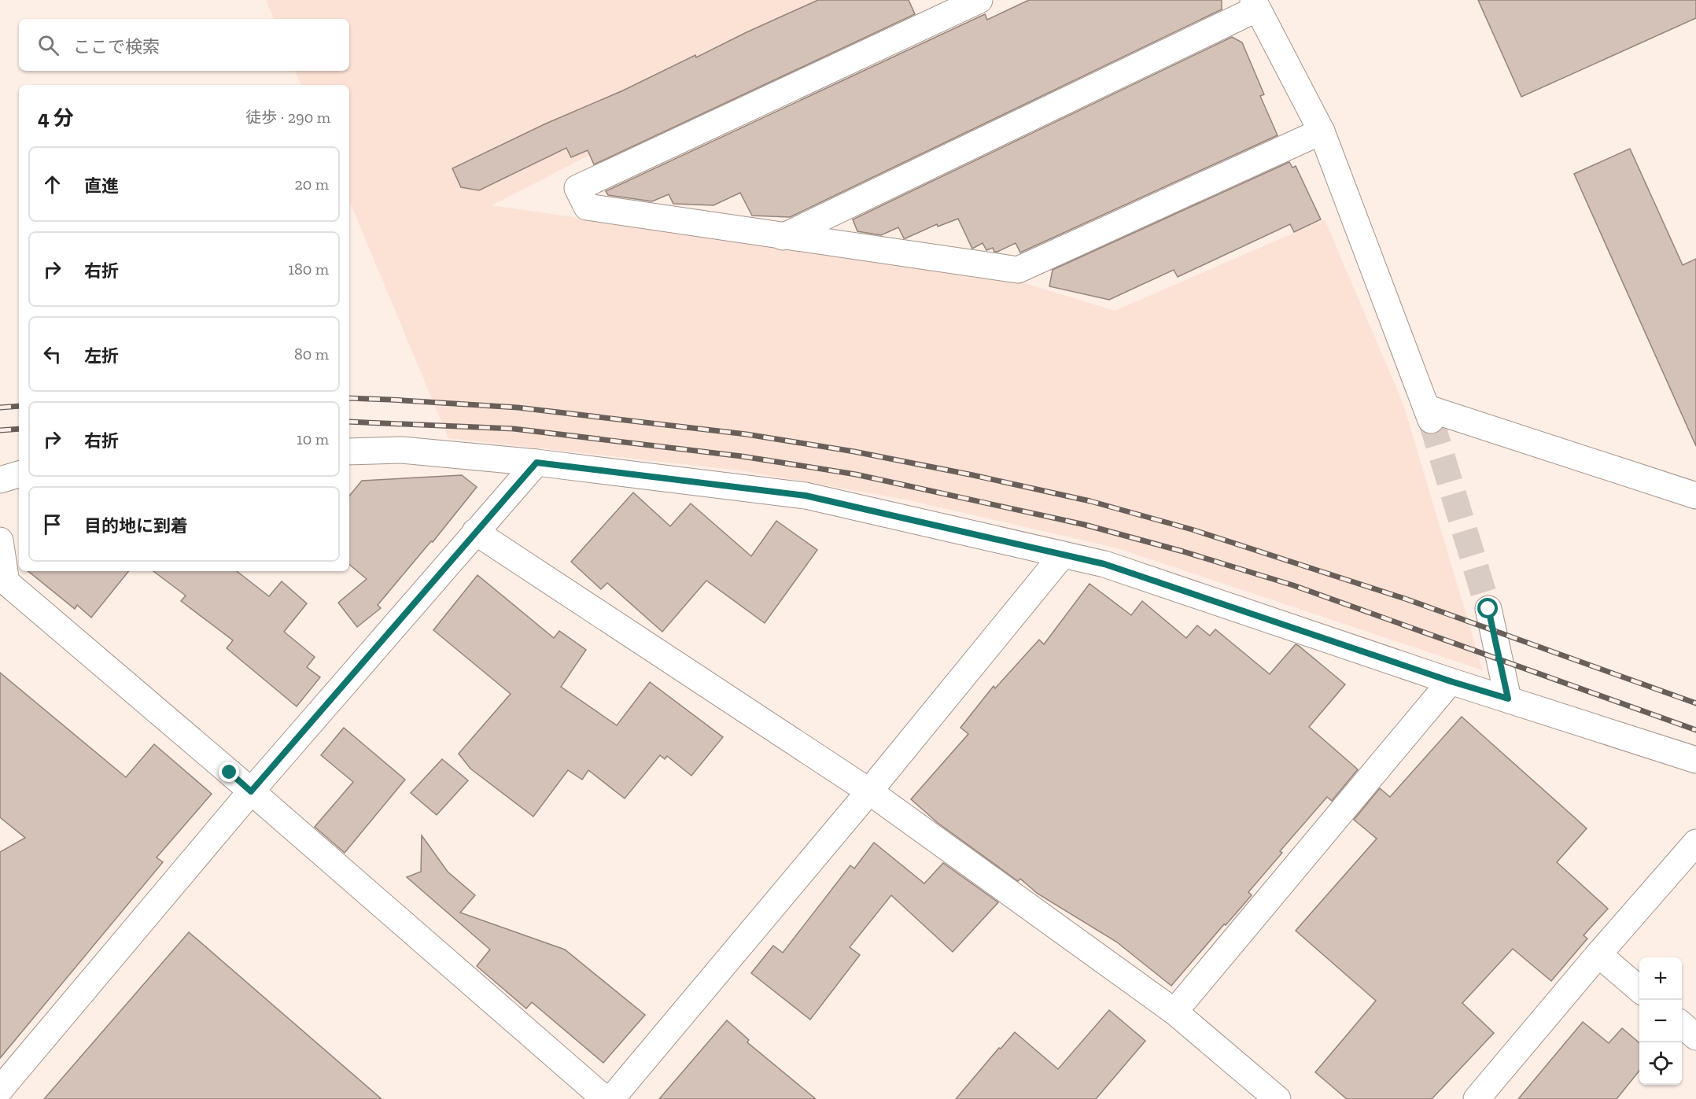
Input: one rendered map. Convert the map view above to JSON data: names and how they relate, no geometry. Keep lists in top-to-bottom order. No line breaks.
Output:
{"page":{"search":"ここで検索","heading":["4 分","徒歩 · 290 m"],"list":[["直進","20 m"],["右折","180 m"],["左折","80 m"],["右折","10 m"],"目的地に到着"],"map_buttons":["+","−"]}}
